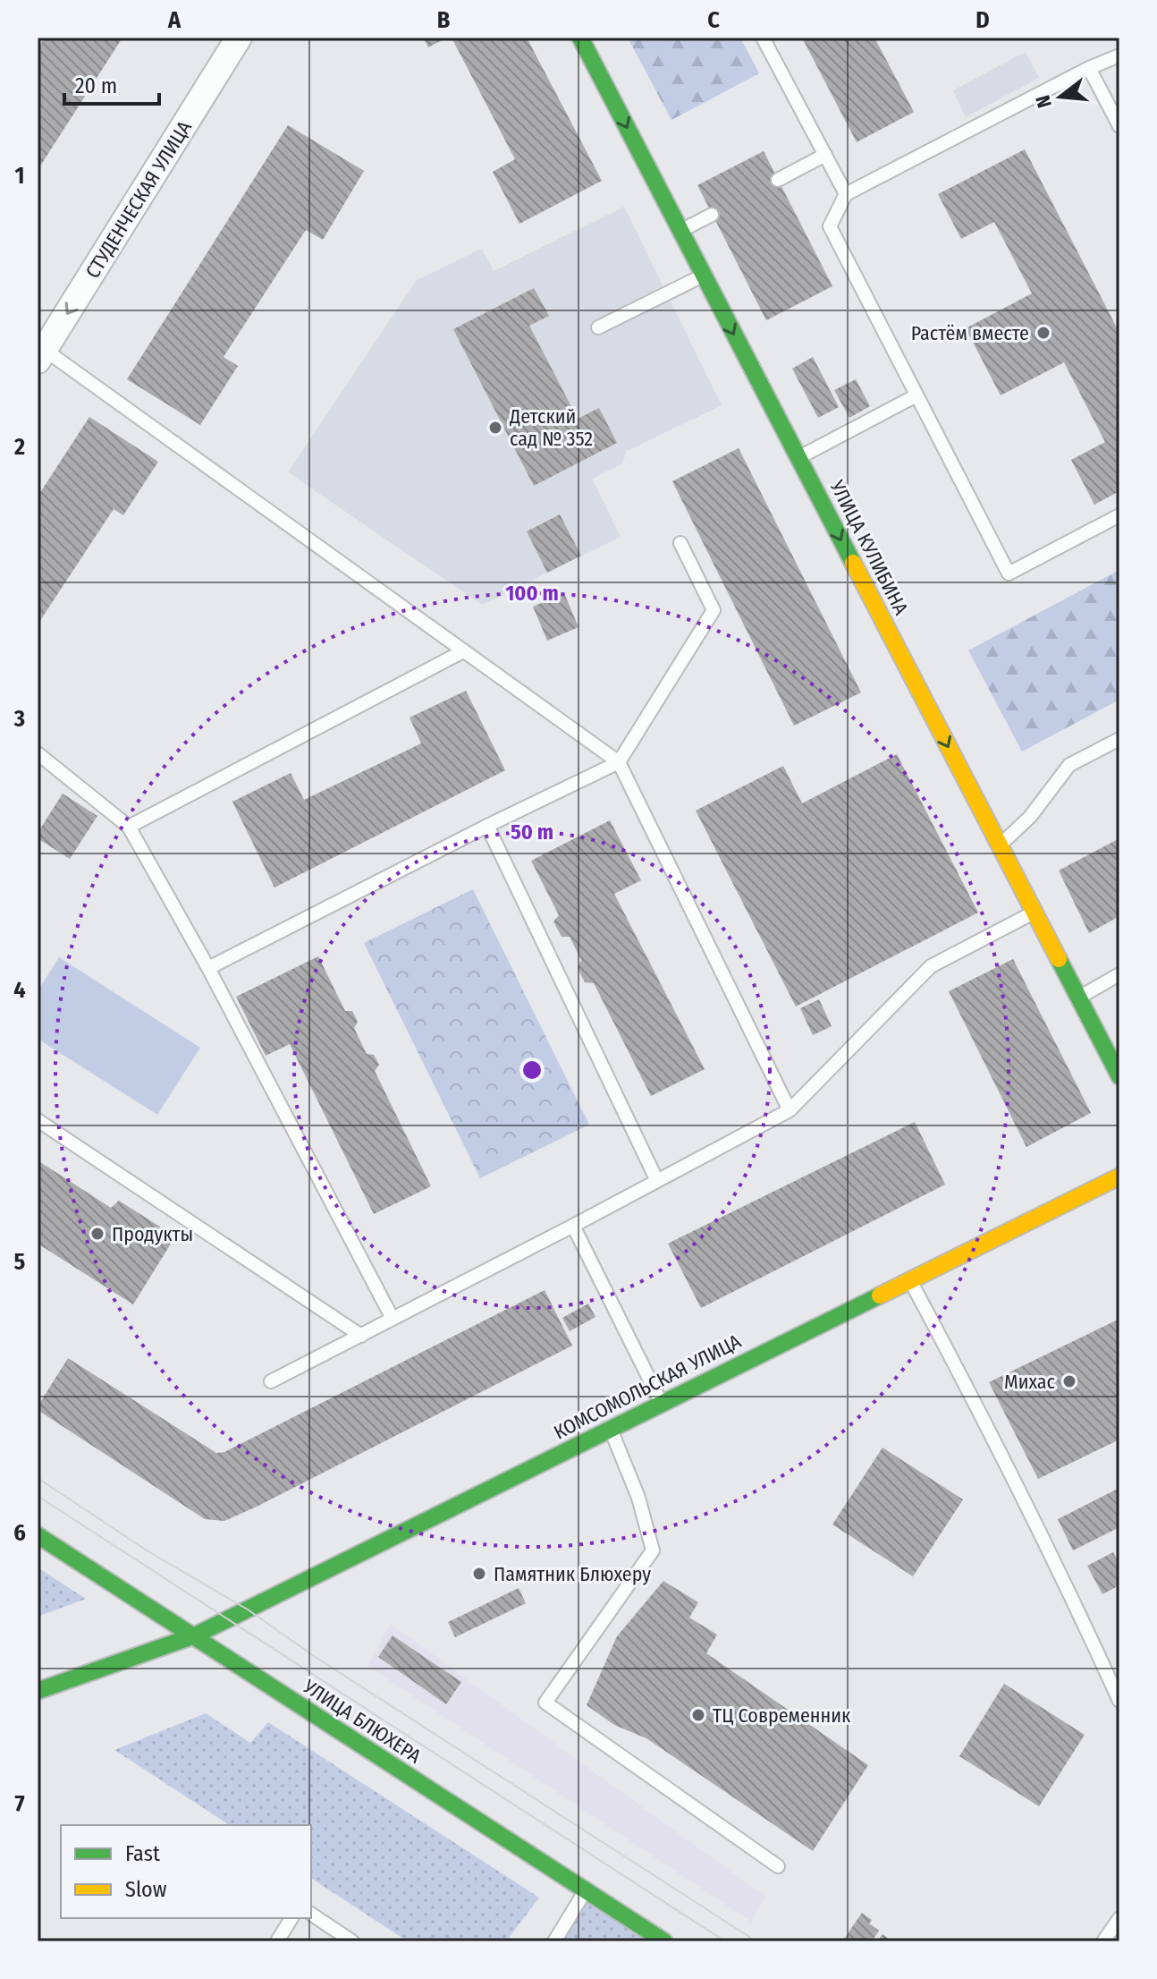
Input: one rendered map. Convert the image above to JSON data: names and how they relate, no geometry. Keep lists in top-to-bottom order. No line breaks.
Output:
{"streets":{"main road":["УЛИЦА КУЛИБИНА","КОМСОМОЛЬСКАЯ УЛИЦА","УЛИЦА БЛЮХЕРА"],"street":["СТУДЕНЧЕСКАЯ УЛИЦА"]},"crossings":[["КОМСОМОЛЬСКАЯ УЛИЦА","УЛИЦА БЛЮХЕРА"]],"one_way":["СТУДЕНЧЕСКАЯ УЛИЦА","УЛИЦА КУЛИБИНА"],"places":["Растём вместе","Детский сад № 352","Продукты","Михас","Памятник Блюхеру","ТЦ Современник"],"legend":["Fast","Slow"],"scale_bar":"20 m","north":"left","grid":{"columns":["A","B","C","D"],"rows":["1","2","3","4","5","6","7"]},"rings":["100 m","50 m"]}
